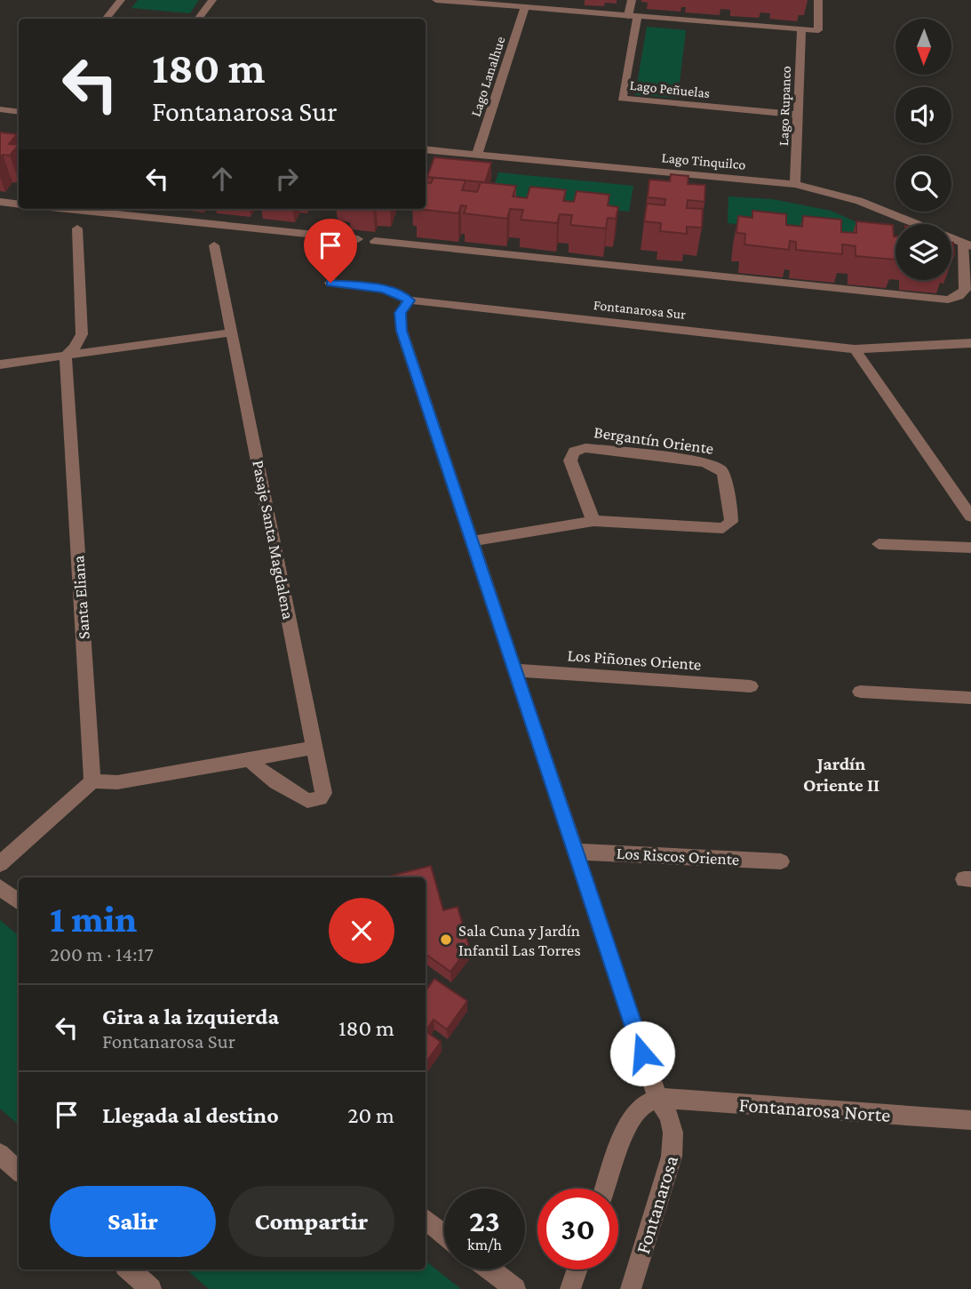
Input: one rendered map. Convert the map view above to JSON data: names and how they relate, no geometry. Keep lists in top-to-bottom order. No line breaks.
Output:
{"streets":{"street":["Lago Lanalhue","Lago Peñuelas","Lago Rupanco","Lago Tinquilco","Fontanarosa Sur","Bergantín Oriente","Pasaje Santa Magdalena","Santa Eliana","Los Piñones Oriente","Los Riscos Oriente","Fontanarosa Norte","Fontanarosa"]},"crossings":[["Lago Lanalhue","Lago Tinquilco"],["Lago Peñuelas","Lago Rupanco"],["Lago Rupanco","Lago Tinquilco"],["Fontanarosa Sur","Fontanarosa"],["Bergantín Oriente","Fontanarosa"],["Los Piñones Oriente","Fontanarosa"],["Los Riscos Oriente","Fontanarosa"],["Fontanarosa Norte","Fontanarosa"]],"districts":["Jardín Oriente II"],"places":["Sala Cuna y Jardín Infantil Las Torres"],"north":"bottom","page":{"turn":["180 m","Fontanarosa Sur"],"heading":["1 min","200 m · 14:17"],"list":[{"name":"Gira a la izquierda","note":"Fontanarosa Sur","value":"180 m"},{"name":"Llegada al destino","value":"20 m"}],"buttons":["Salir","Compartir"],"speed":"23 km/h","limit":"30"}}
